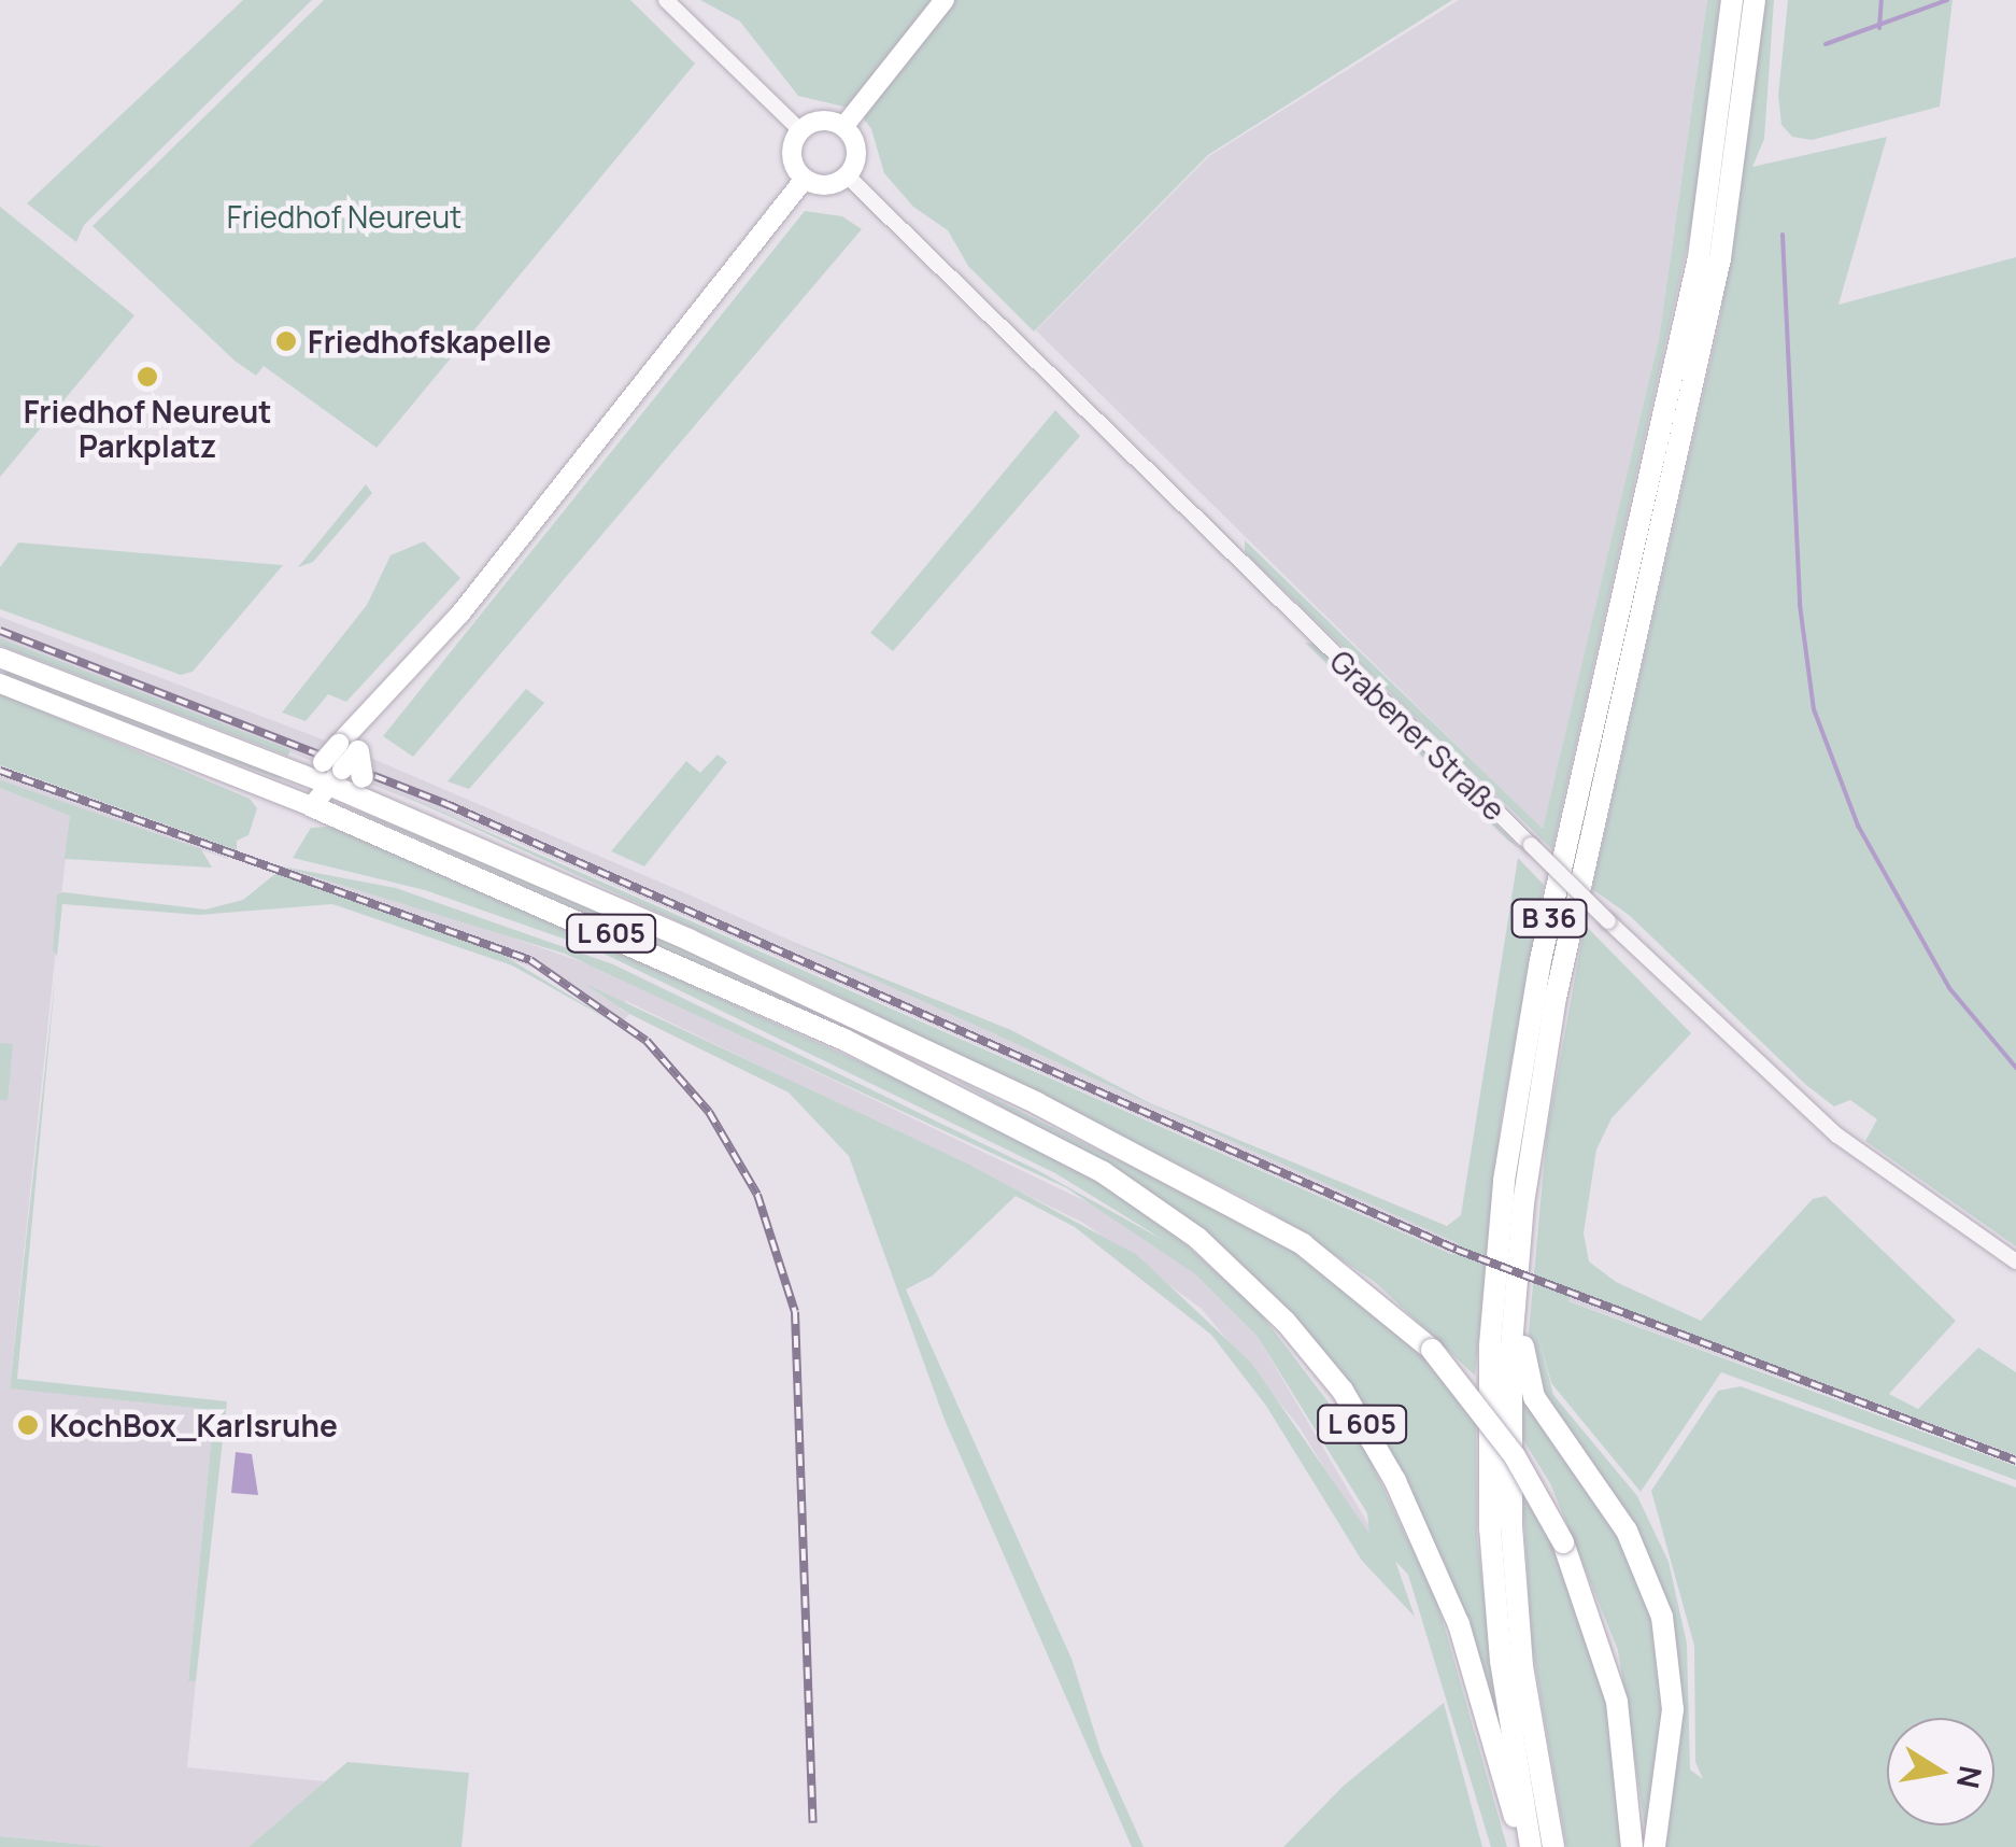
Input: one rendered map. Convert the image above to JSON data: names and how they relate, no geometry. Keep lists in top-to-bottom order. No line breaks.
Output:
{"streets":{"highway":["B 36","L 605"],"street":["Grabener Straße"]},"crossings":[["B 36","L 605"]],"parks":["Friedhof Neureut"],"places":["Friedhofskapelle","Friedhof Neureut Parkplatz","KochBox_Karlsruhe"],"north":"right"}
